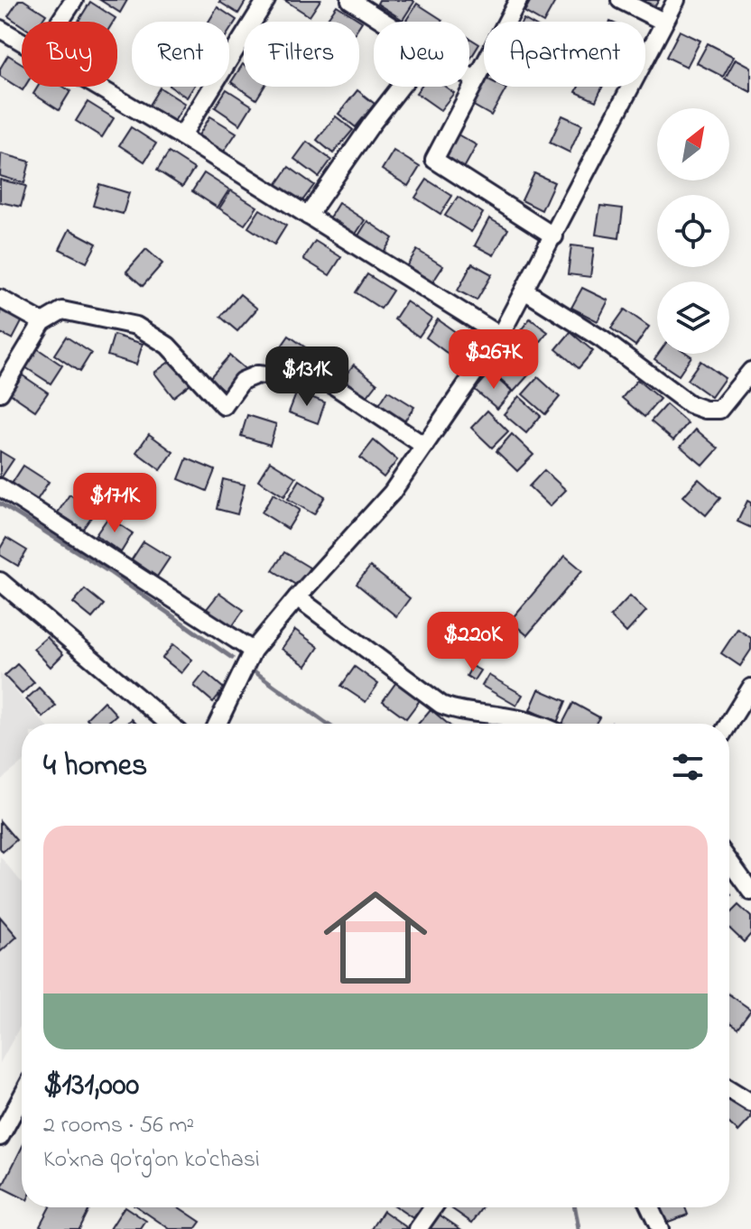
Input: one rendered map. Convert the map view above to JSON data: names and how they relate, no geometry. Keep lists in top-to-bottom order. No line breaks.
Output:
{"north":"top right","page":{"chip":["Buy","Rent","Filters","New","Apartment"],"price":["$267K","$131K","$171K","$220K"],"heading":"4 homes","list":[{"name":"$131,000","note":"2 rooms · 56 m² · Ko'xna qo'rg'on ko'chasi"}]}}
